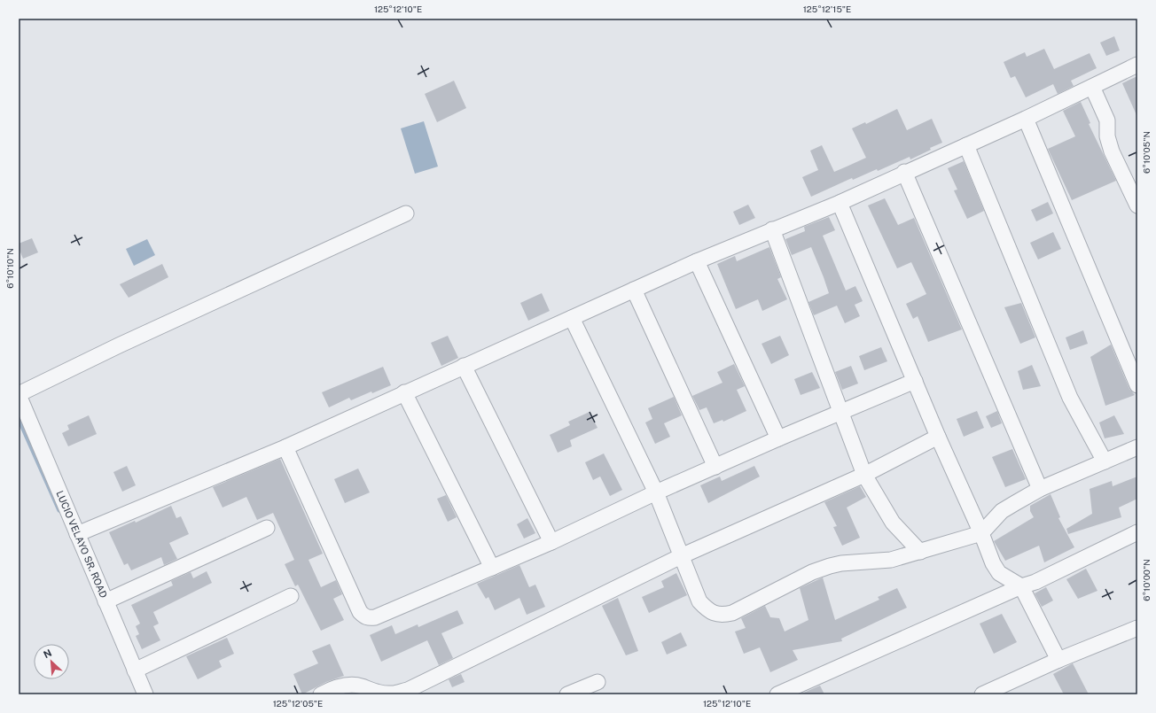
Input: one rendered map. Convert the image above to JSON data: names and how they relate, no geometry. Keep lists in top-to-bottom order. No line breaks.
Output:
{"streets":{"street":["LUCIO VELAYO SR. ROAD"]},"north":"top left","coordinates":["125°12'10\"E","125°12'15\"E","6°10'05\"N","6°10'10\"N","6°10'00\"N","125°12'05\"E"]}
